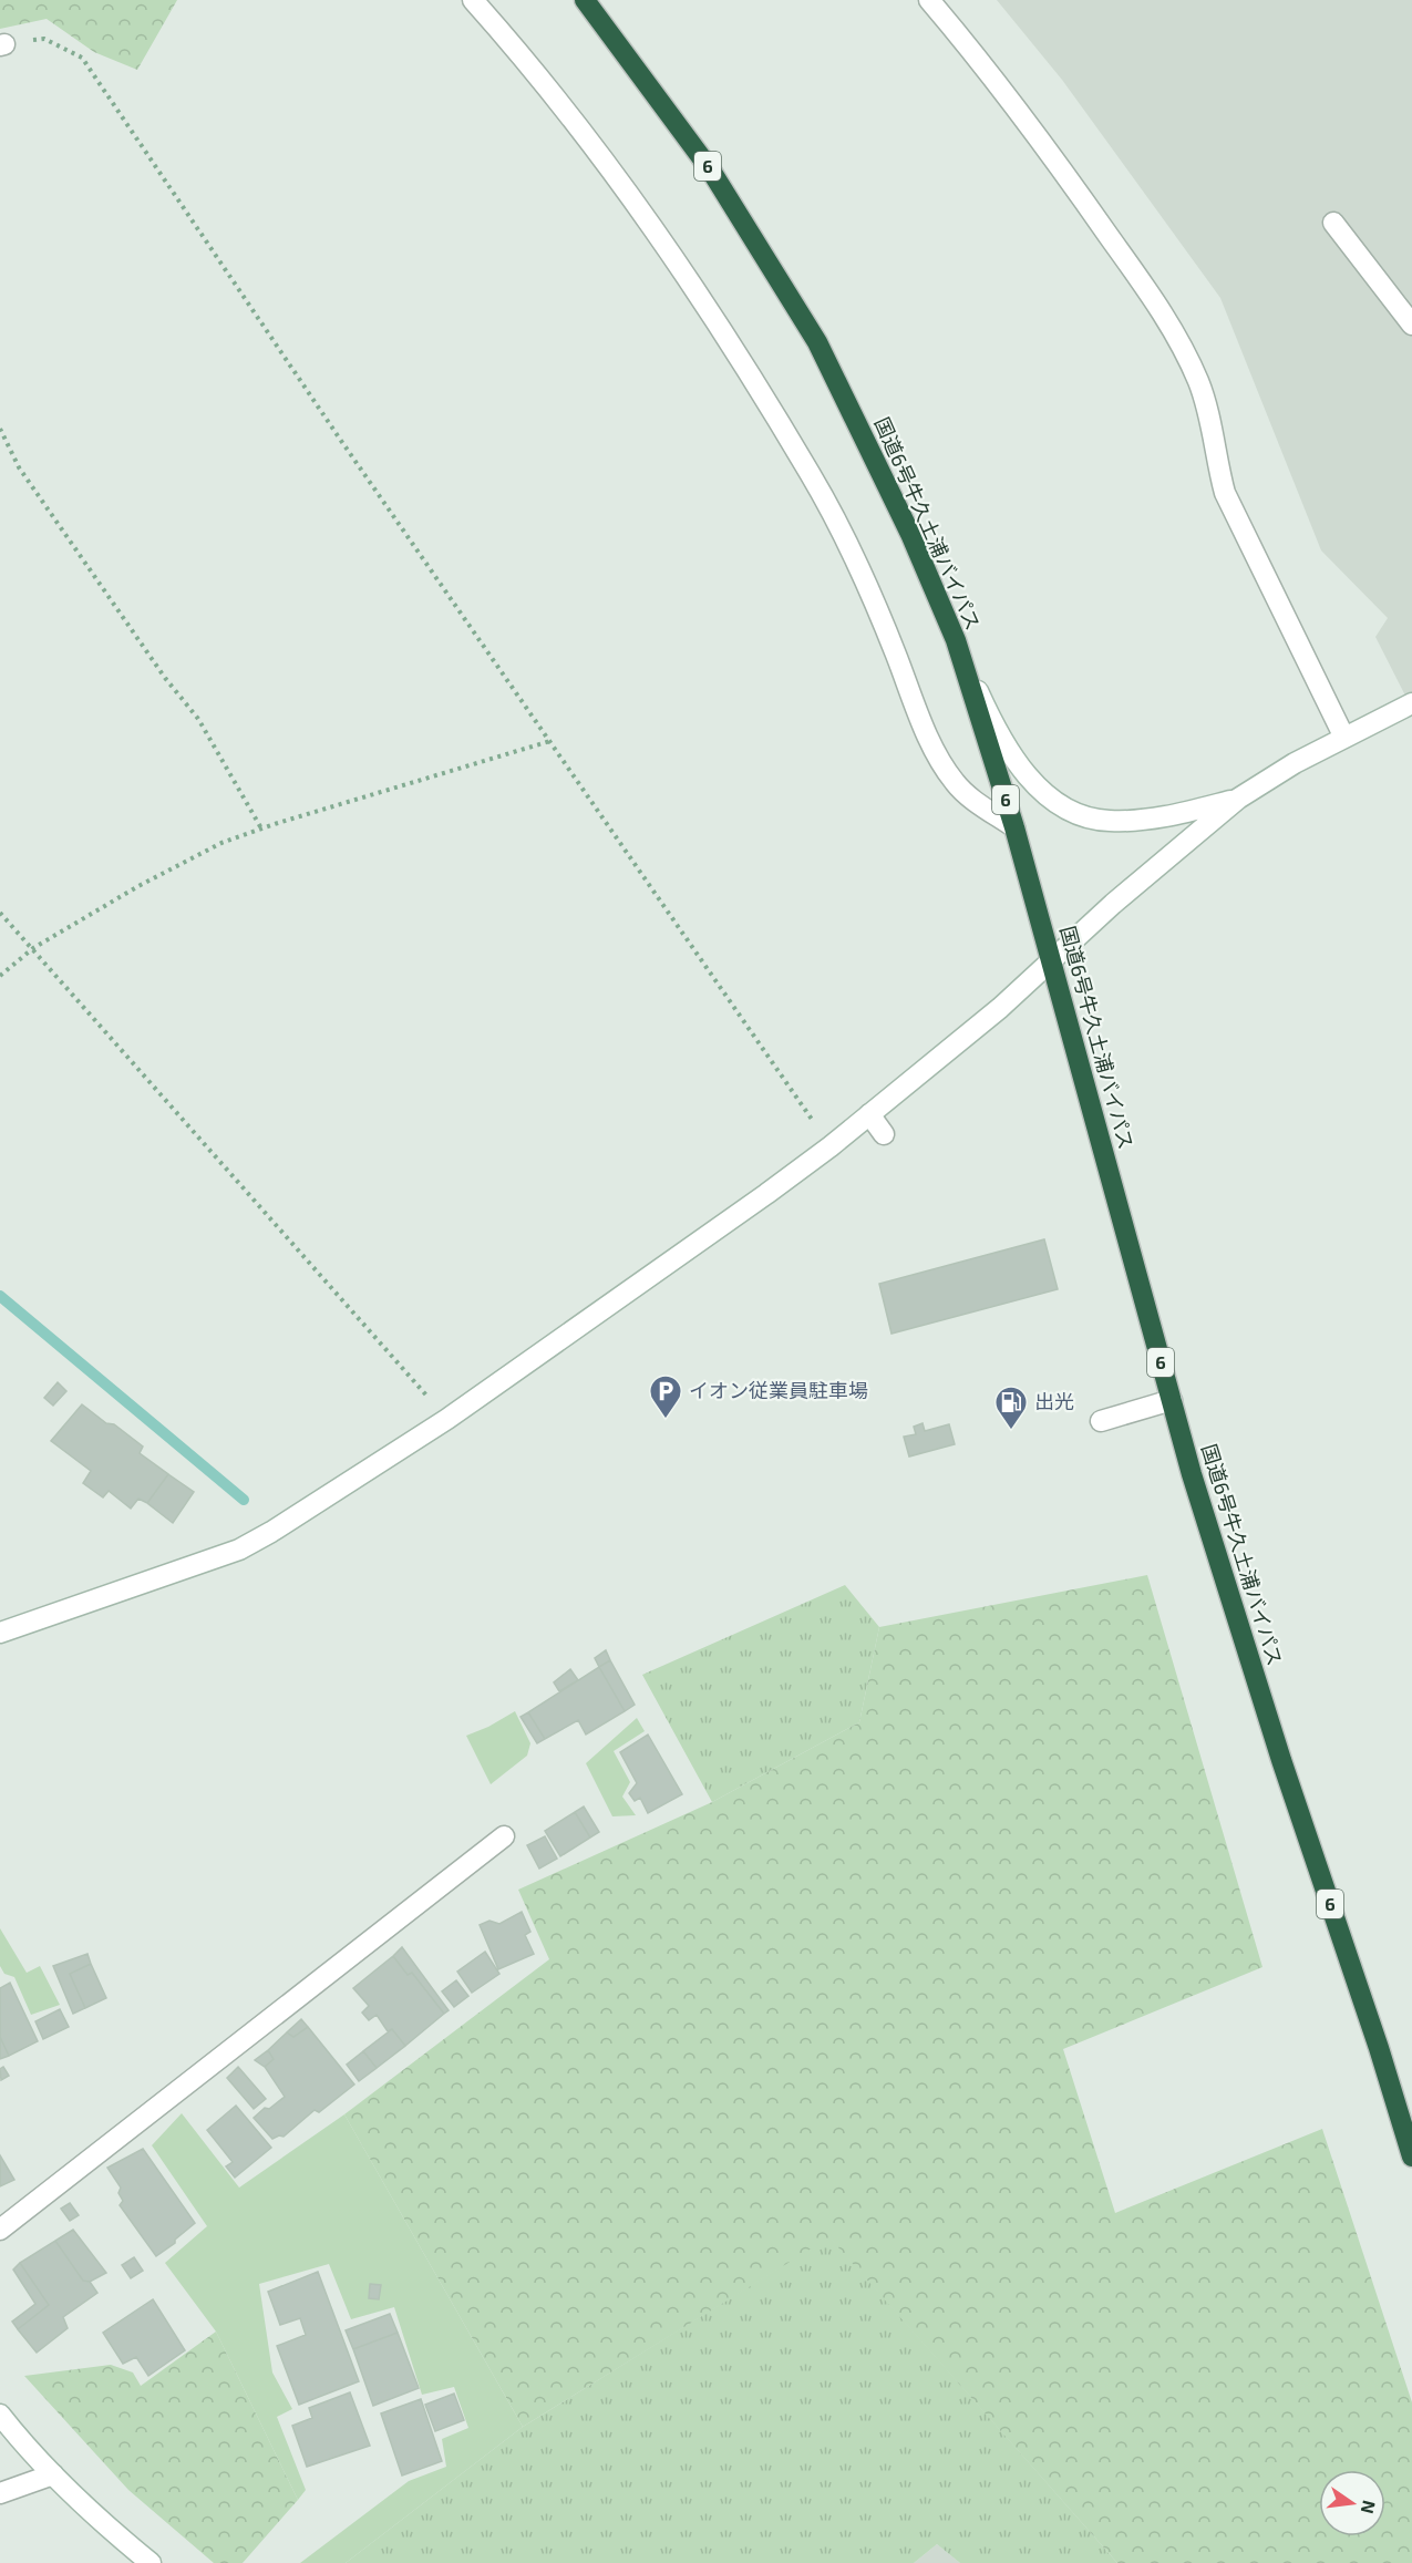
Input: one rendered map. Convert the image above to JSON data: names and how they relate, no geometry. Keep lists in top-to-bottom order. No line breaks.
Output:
{"streets":{"highway":["6","国道6号牛久土浦バイパス"]},"places":{"parking":["イオン従業員駐車場"],"fuel station":["出光"]},"north":"right"}
